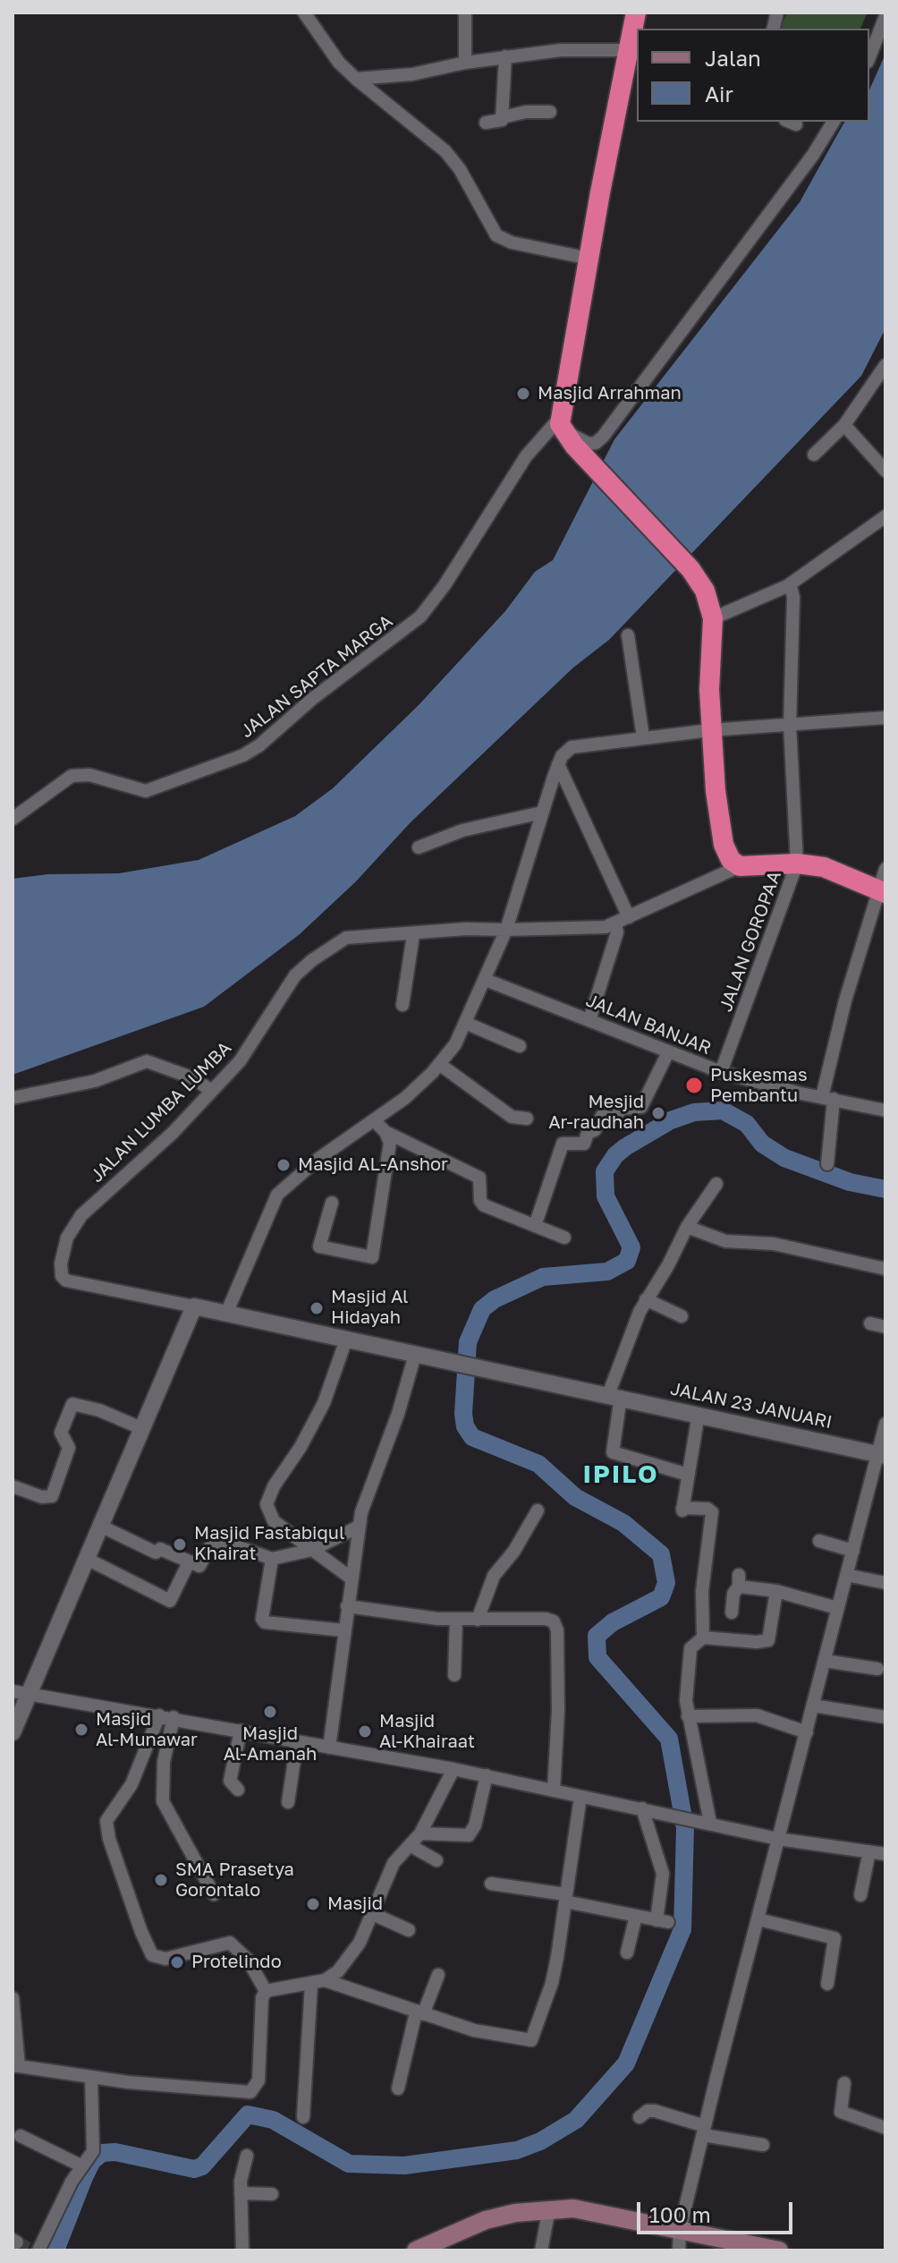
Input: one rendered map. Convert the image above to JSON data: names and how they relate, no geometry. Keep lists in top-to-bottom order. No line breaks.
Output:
{"streets":{"street":["JALAN SAPTA MARGA","JALAN GOROPAA","JALAN BANJAR","JALAN LUMBA LUMBA","JALAN 23 JANUARI"]},"crossings":[["JALAN GOROPAA","JALAN BANJAR"],["JALAN LUMBA LUMBA","JALAN 23 JANUARI"]],"districts":["IPILO"],"places":["Masjid Arrahman","Puskesmas Pembantu","Mesjid Ar-raudhah","Masjid AL-Anshor","Masjid Al Hidayah","Masjid Fastabiqul Khairat","Masjid Al-Amanah","Masjid Al-Munawar","Masjid Al-Khairaat","SMA Prasetya Gorontalo","Masjid","Protelindo"],"legend":["Jalan","Air"],"scale_bar":"100 m"}
